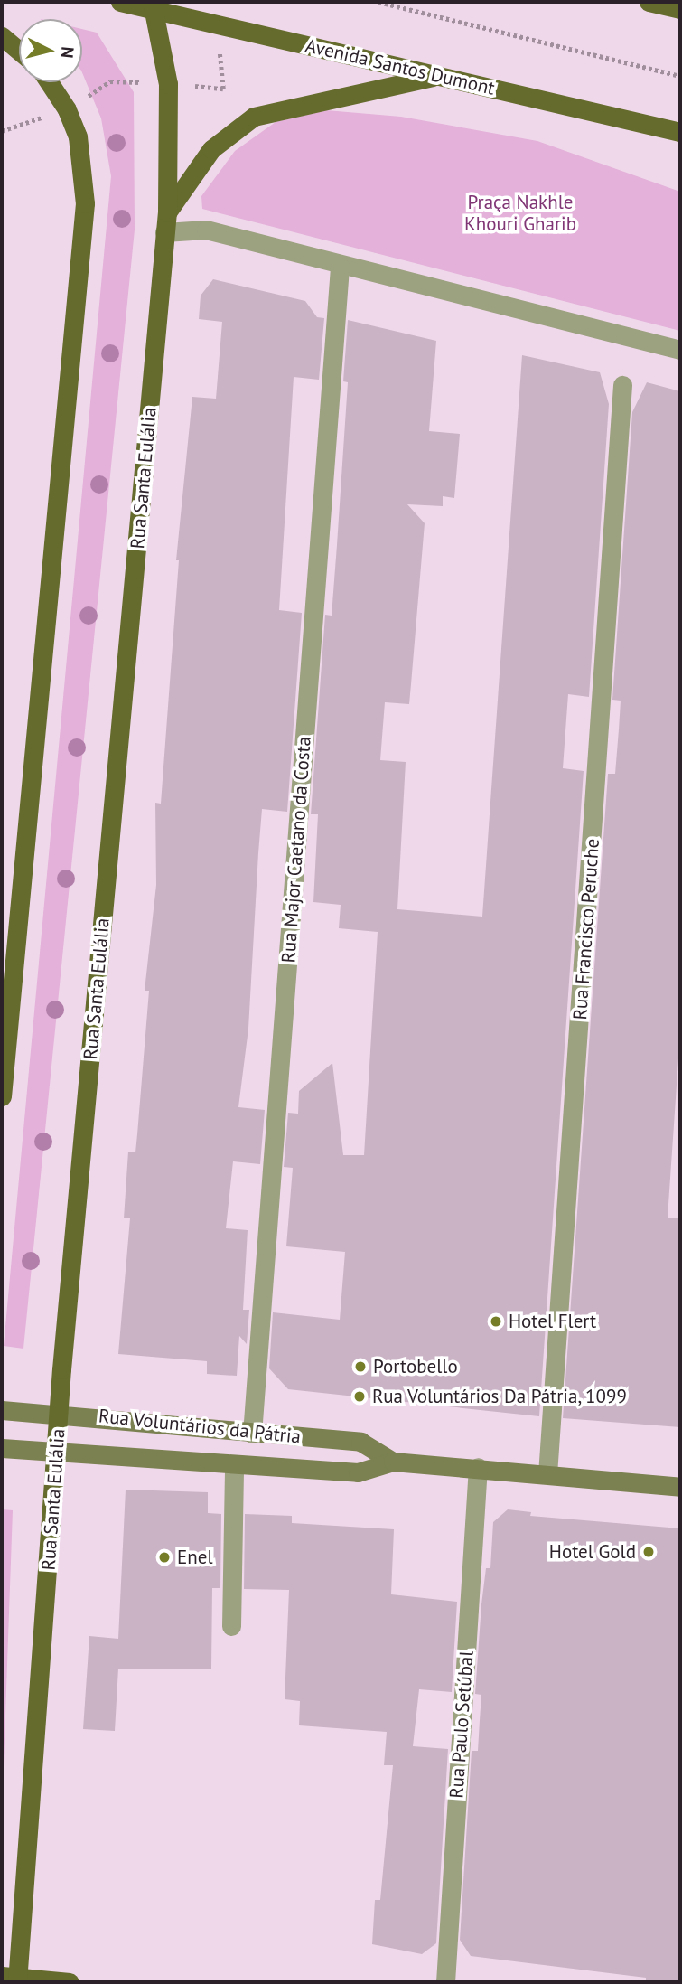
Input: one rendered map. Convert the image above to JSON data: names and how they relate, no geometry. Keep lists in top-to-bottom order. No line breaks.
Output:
{"streets":{"main road":["Avenida Santos Dumont","Rua Santa Eulália","Rua Voluntários da Pátria"],"street":["Rua Major Caetano da Costa","Rua Francisco Peruche","Rua Paulo Setúbal"]},"crossings":[["Avenida Santos Dumont","Rua Santa Eulália"],["Rua Santa Eulália","Rua Voluntários da Pátria"],["Rua Major Caetano da Costa","Rua Voluntários da Pátria"],["Rua Francisco Peruche","Rua Voluntários da Pátria"],["Rua Voluntários da Pátria","Rua Paulo Setúbal"]],"parks":["Praça Nakhle Khouri Gharib"],"places":["Hotel Flert","Portobello","Rua Voluntários Da Pátria, 1099","Hotel Gold","Enel"],"north":"right"}
